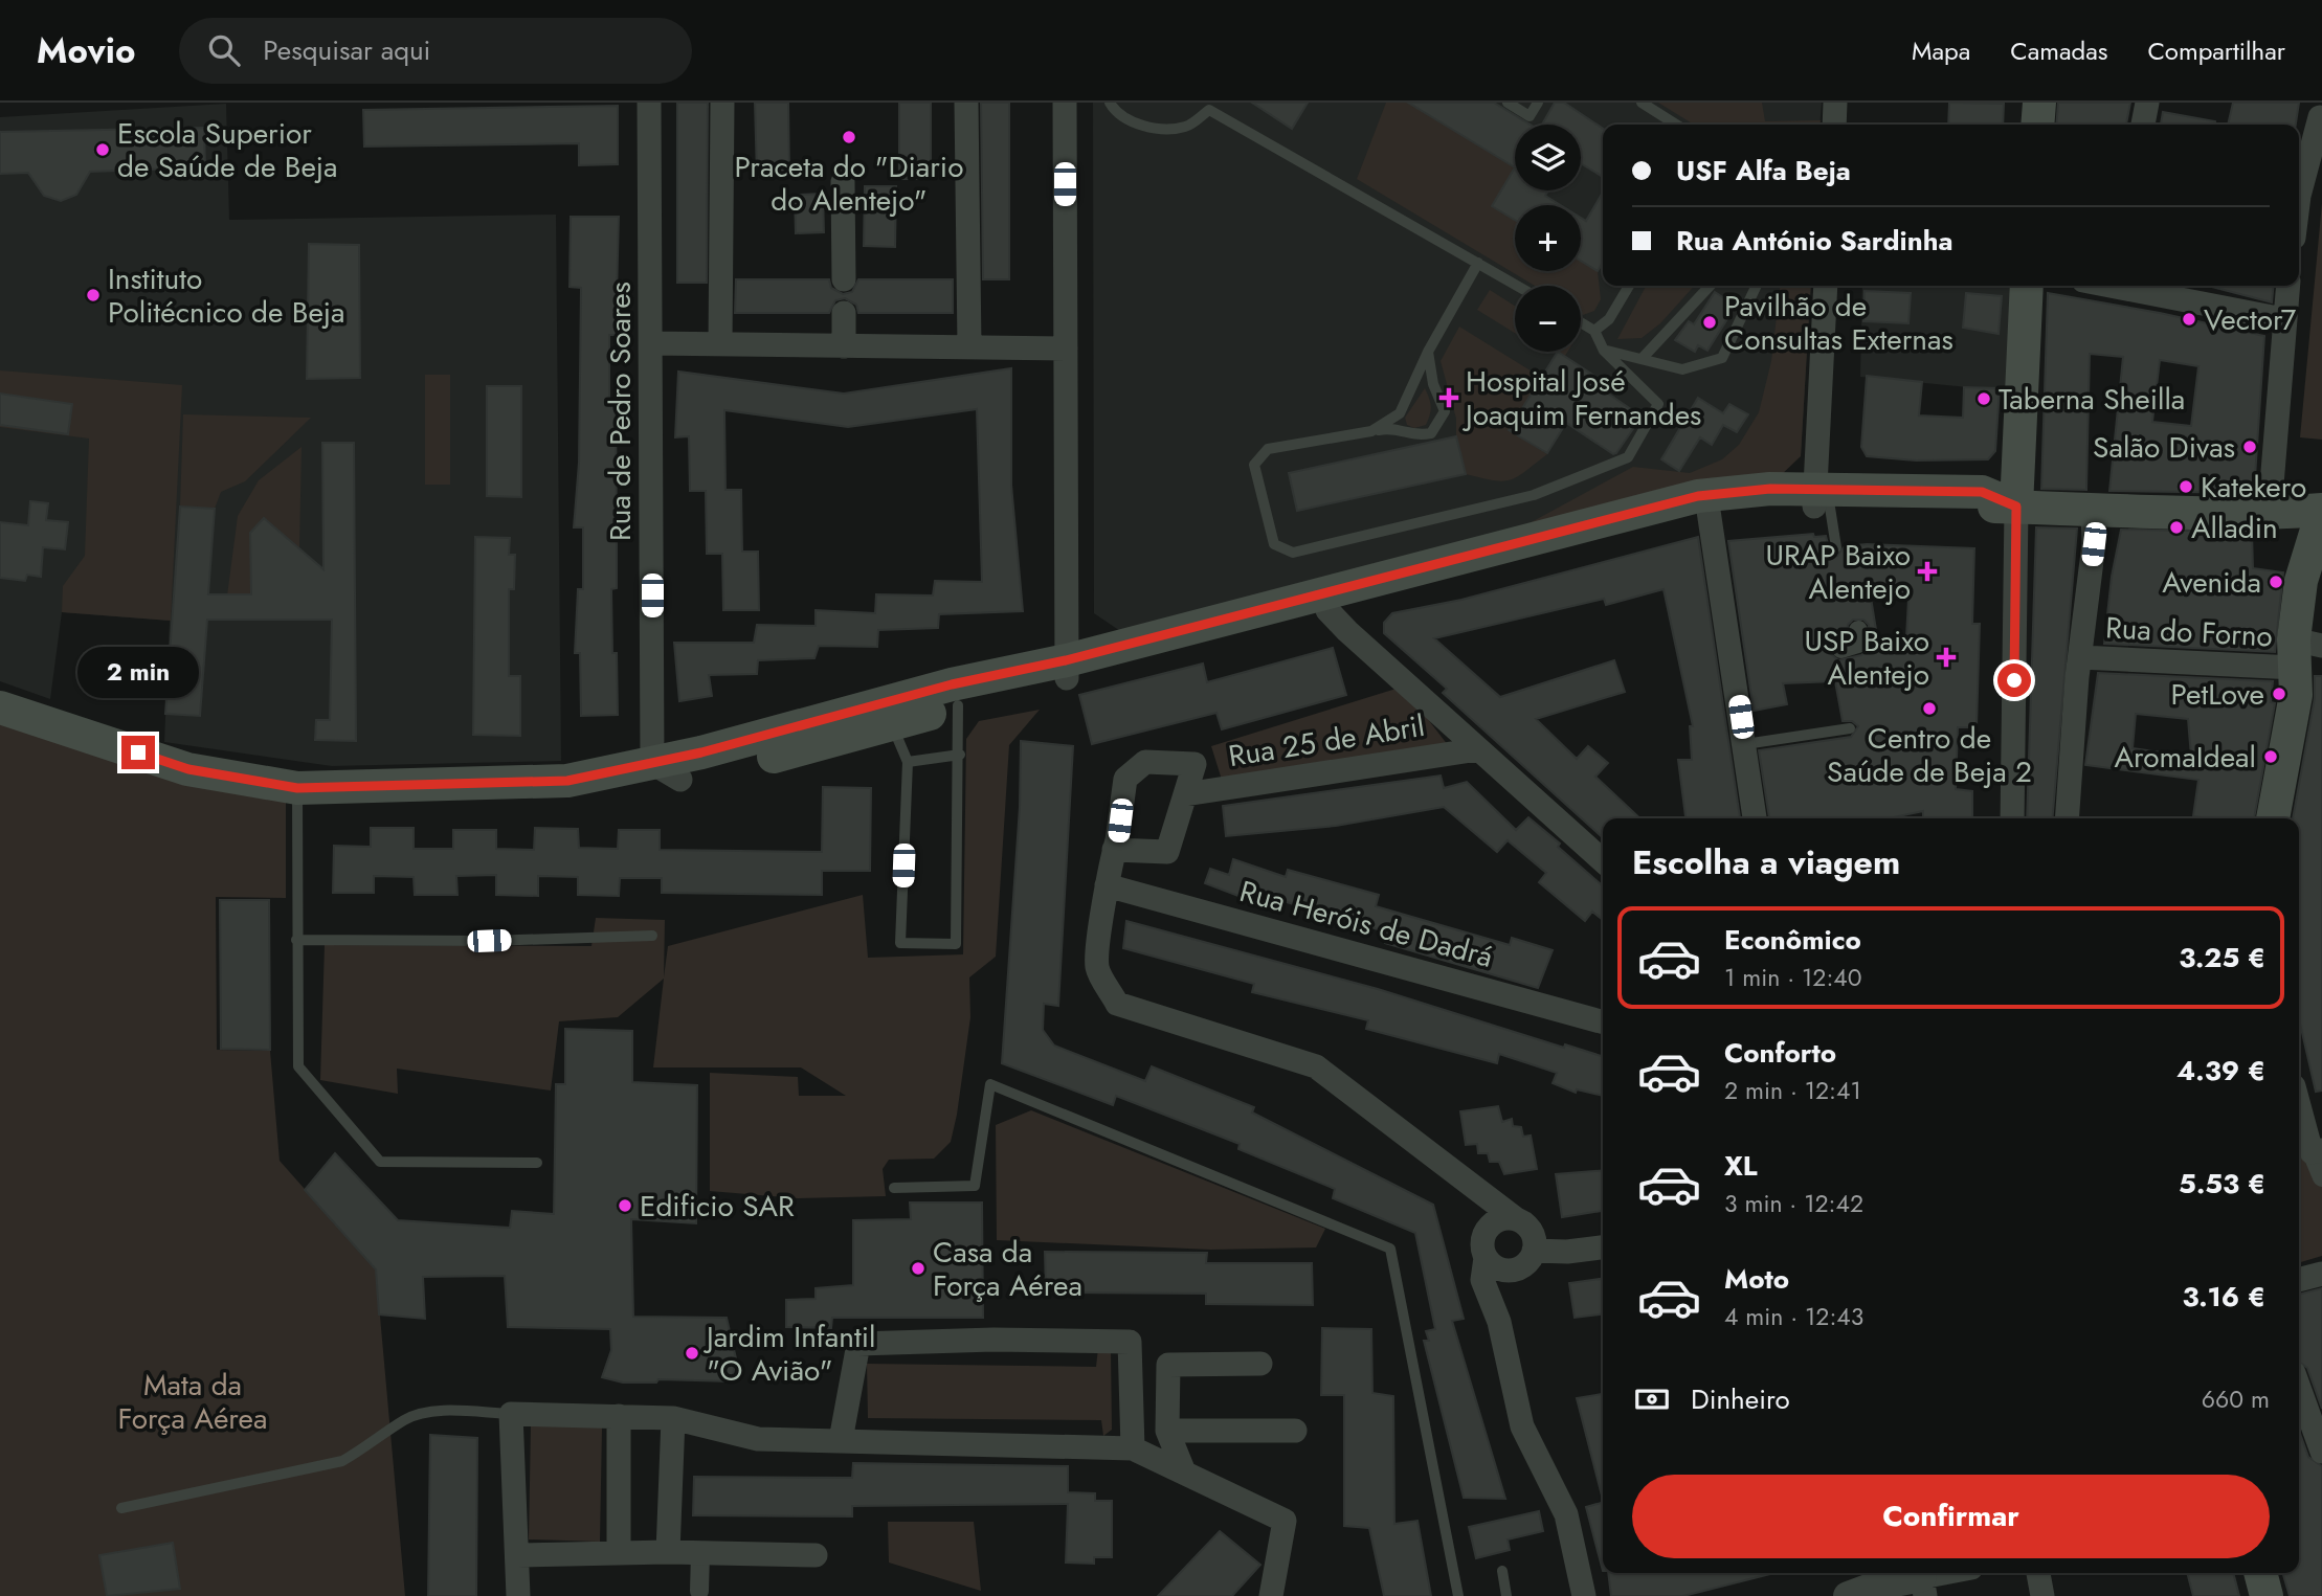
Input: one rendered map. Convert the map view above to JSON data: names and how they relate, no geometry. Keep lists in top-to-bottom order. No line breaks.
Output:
{"streets":{"street":["Rua de Pedro Soares","Rua do Forno","Rua 25 de Abril","Rua Heróis de Dadrá"]},"crossings":[["Rua 25 de Abril","Rua Heróis de Dadrá"]],"parks":["Mata da Força Aérea"],"places":{"other":["Praceta do \"Diario do Alentejo\"","Escola Superior de Saúde de Beja","Instituto Politécnico de Beja","Vector7","Pavilhão de Consultas Externas","Taberna Sheilla","Salão Divas","Katekero","Alladin","Avenida","PetLove","Centro de Saúde de Beja 2","AromaIdeal","Edificio SAR","Casa da Força Aérea","Jardim Infantil \"O Avião\""],"health":["Hospital José Joaquim Fernandes","URAP Baixo Alentejo","USP Baixo Alentejo"]},"page":{"header":"Movio","search":"Pesquisar aqui","nav":["Mapa","Camadas","Compartilhar"],"map_buttons":["+","−"],"banner":["USF Alfa Beja","Rua António Sardinha"],"bubble":"2 min","heading":"Escolha a viagem","list":[{"name":"Econômico","note":"1 min · 12:40","value":"3.25 €"},{"name":"Conforto","note":"2 min · 12:41","value":"4.39 €"},{"name":"XL","note":"3 min · 12:42","value":"5.53 €"},{"name":"Moto","note":"4 min · 12:43","value":"3.16 €"}],"pay":["Dinheiro","660 m"],"buttons":"Confirmar"}}
